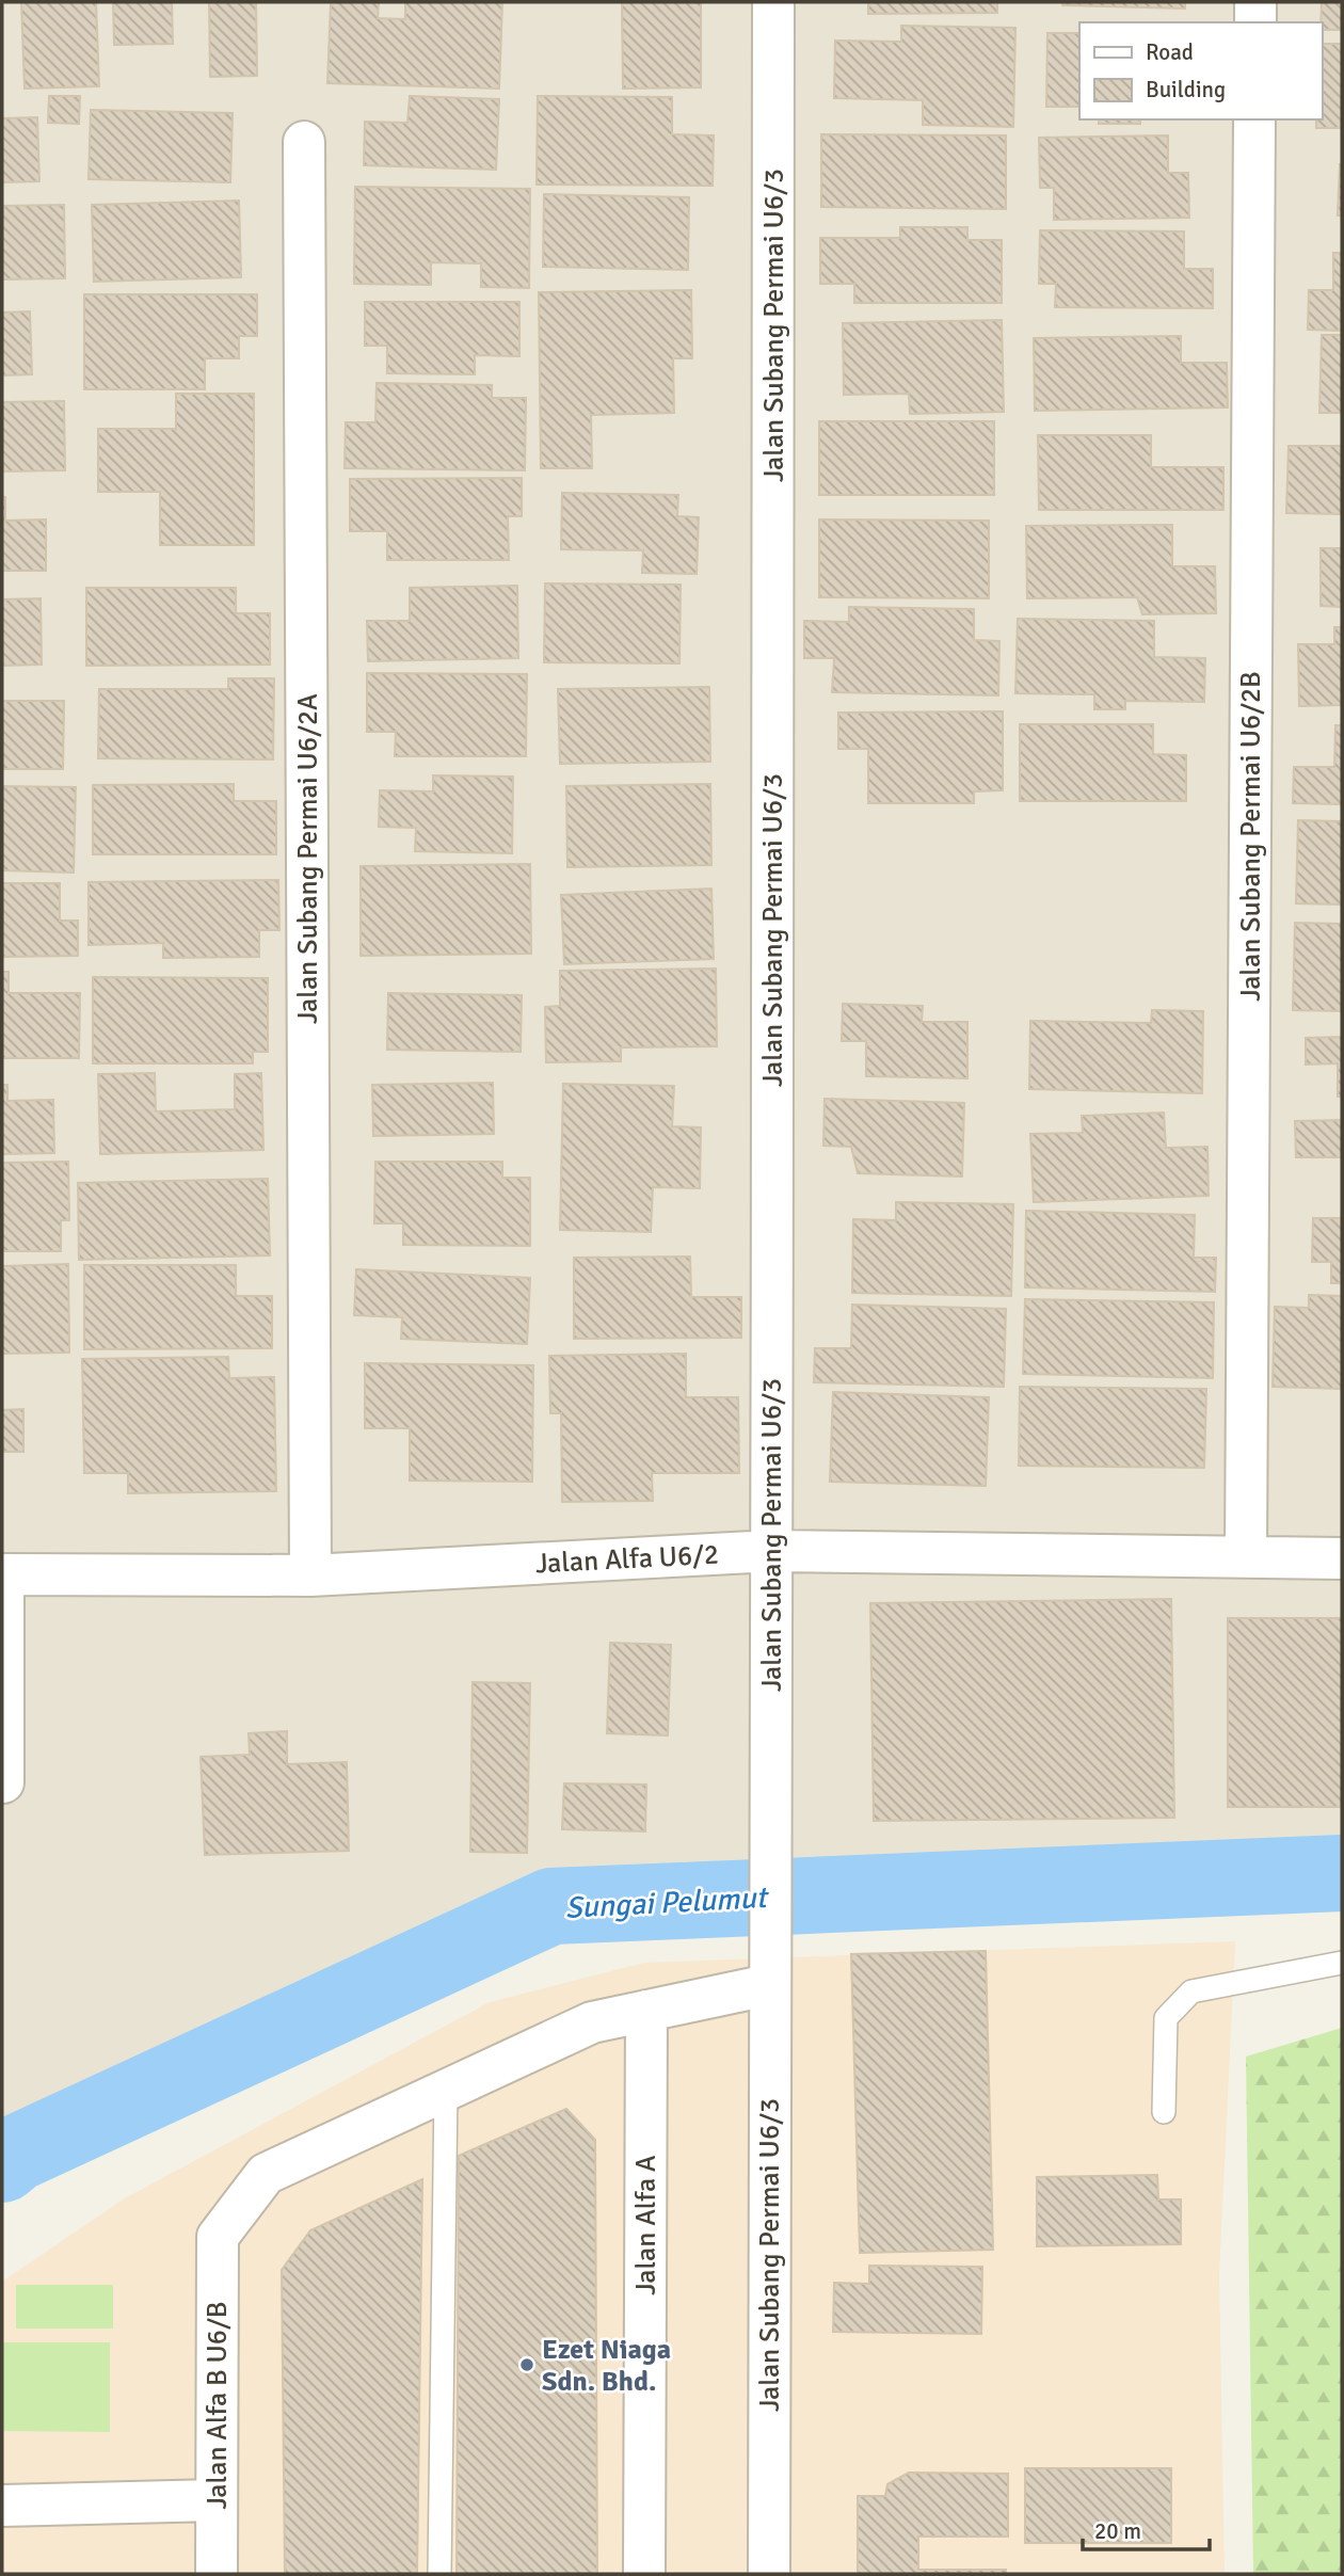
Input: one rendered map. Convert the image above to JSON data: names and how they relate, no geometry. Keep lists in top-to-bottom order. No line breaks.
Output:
{"streets":{"street":["Jalan Subang Permai U6/3","Jalan Subang Permai U6/2B","Jalan Subang Permai U6/2A","Jalan Alfa U6/2","Jalan Alfa A","Jalan Alfa B U6/B"]},"crossings":[["Jalan Subang Permai U6/3","Jalan Alfa U6/2"],["Jalan Subang Permai U6/2B","Jalan Alfa U6/2"],["Jalan Subang Permai U6/2A","Jalan Alfa U6/2"]],"water":["Sungai Pelumut"],"places":["Ezet Niaga Sdn. Bhd."],"legend":["Road","Building"],"scale_bar":"20 m"}
